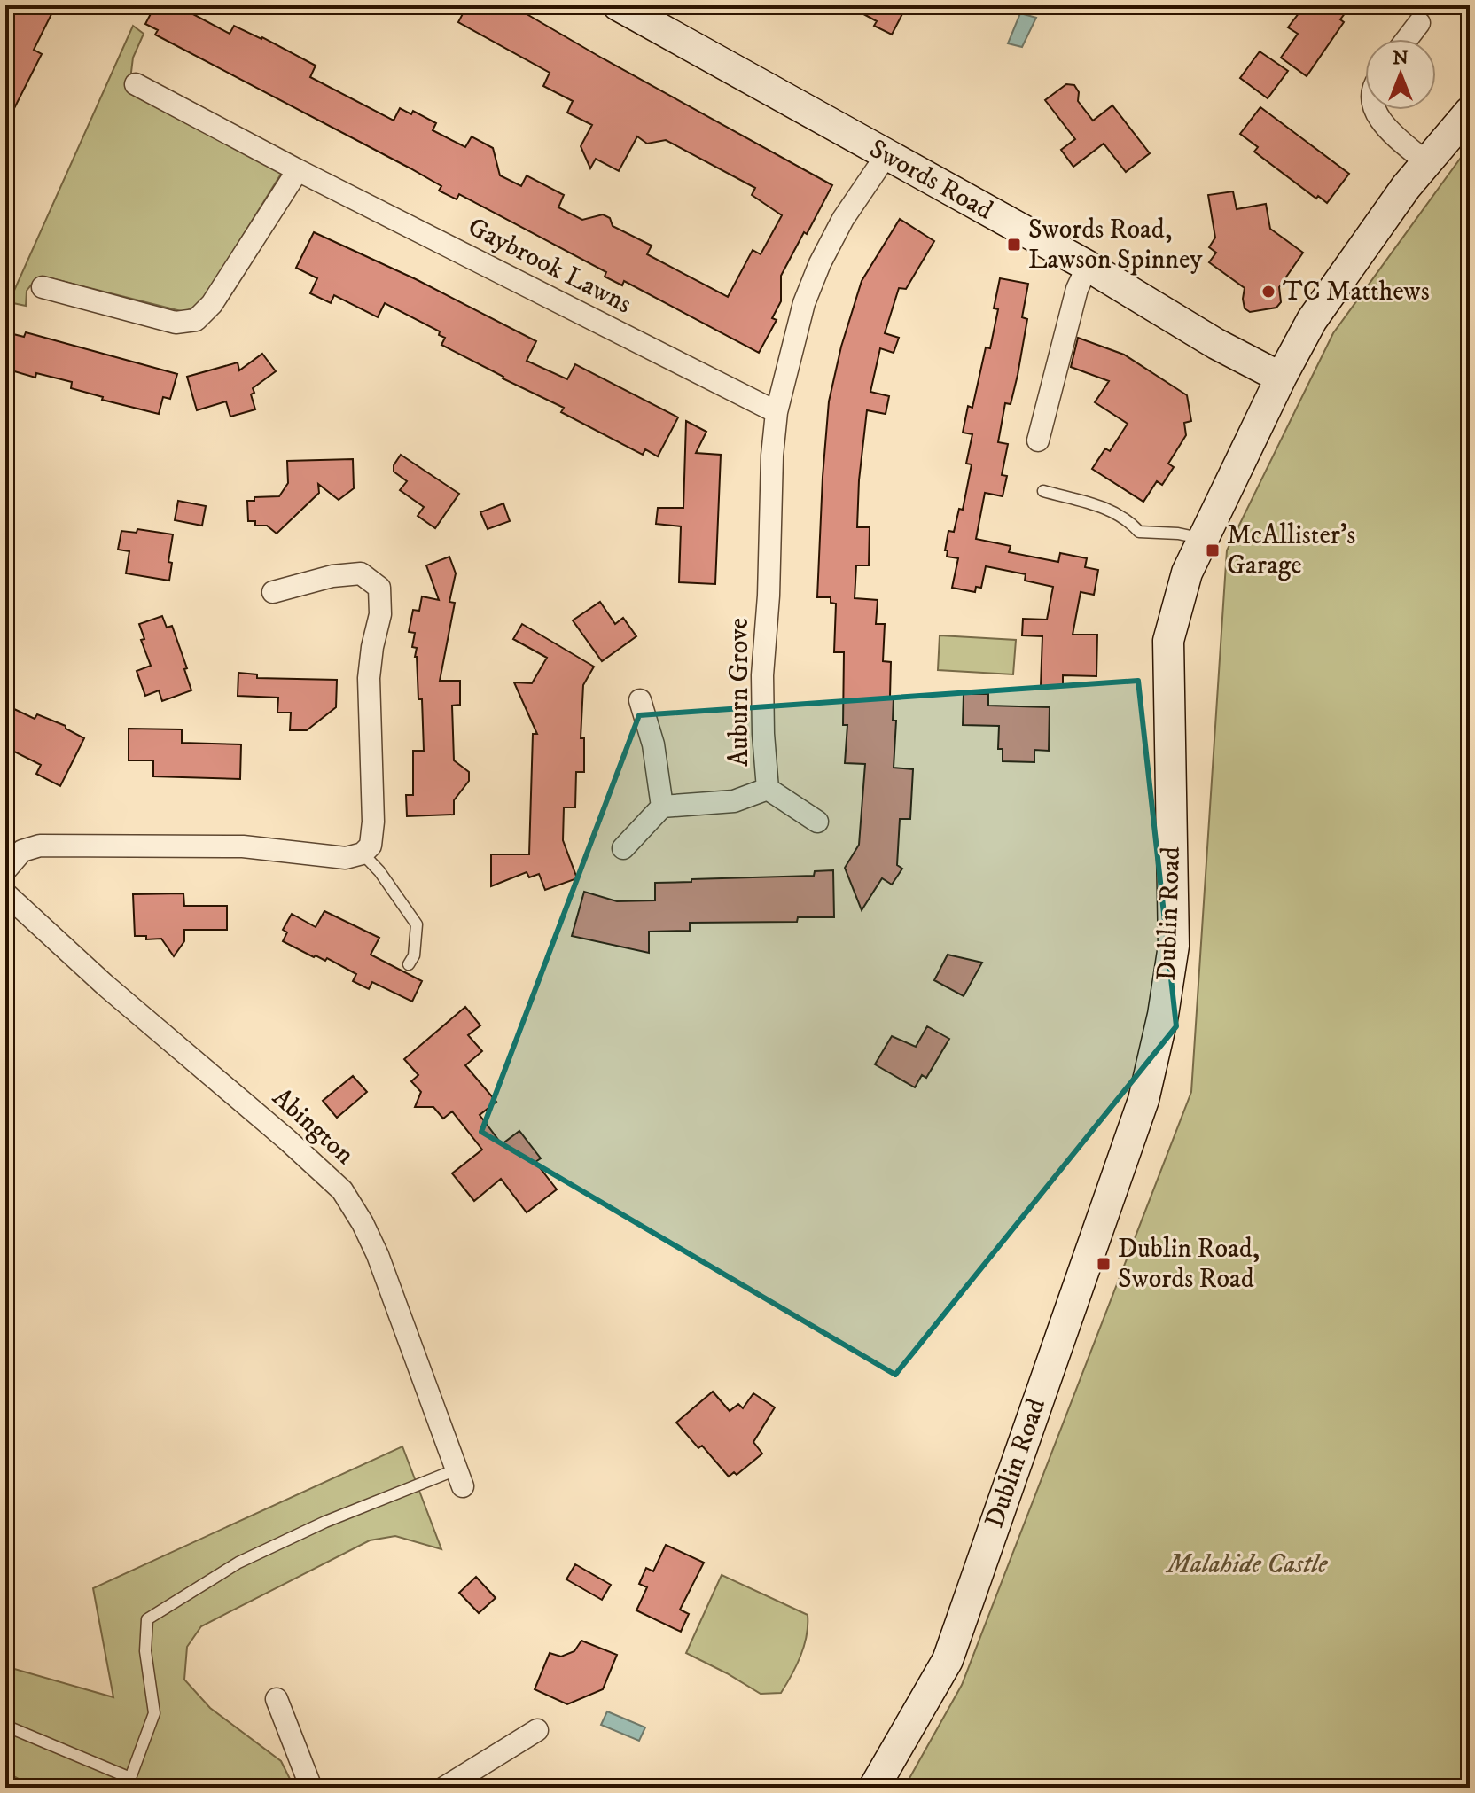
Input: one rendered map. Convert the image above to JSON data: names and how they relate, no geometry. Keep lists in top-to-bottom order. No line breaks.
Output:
{"streets":{"main road":["Swords Road","Dublin Road"],"street":["Gaybrook Lawns","Auburn Grove","Abington"]},"crossings":[["Swords Road","Dublin Road"],["Gaybrook Lawns","Auburn Grove"]],"parks":["Malahide Castle"],"places":{"transit":["Swords Road, Lawson Spinney","McAllister's Garage","Dublin Road, Swords Road"],"other":["TC Matthews"]},"north":"top"}
